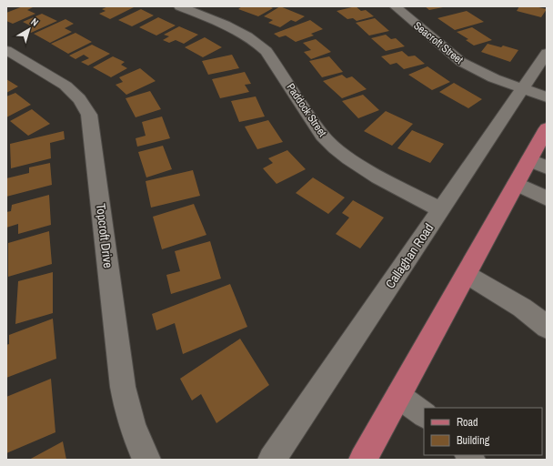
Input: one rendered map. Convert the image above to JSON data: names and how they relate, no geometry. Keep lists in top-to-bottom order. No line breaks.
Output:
{"streets":{"street":["Seacroft Street","Paddock Street","Topcroft Drive","Callaghan Road"]},"crossings":[["Seacroft Street","Callaghan Road"],["Paddock Street","Callaghan Road"]],"legend":["Road","Building"],"north":"top right"}
